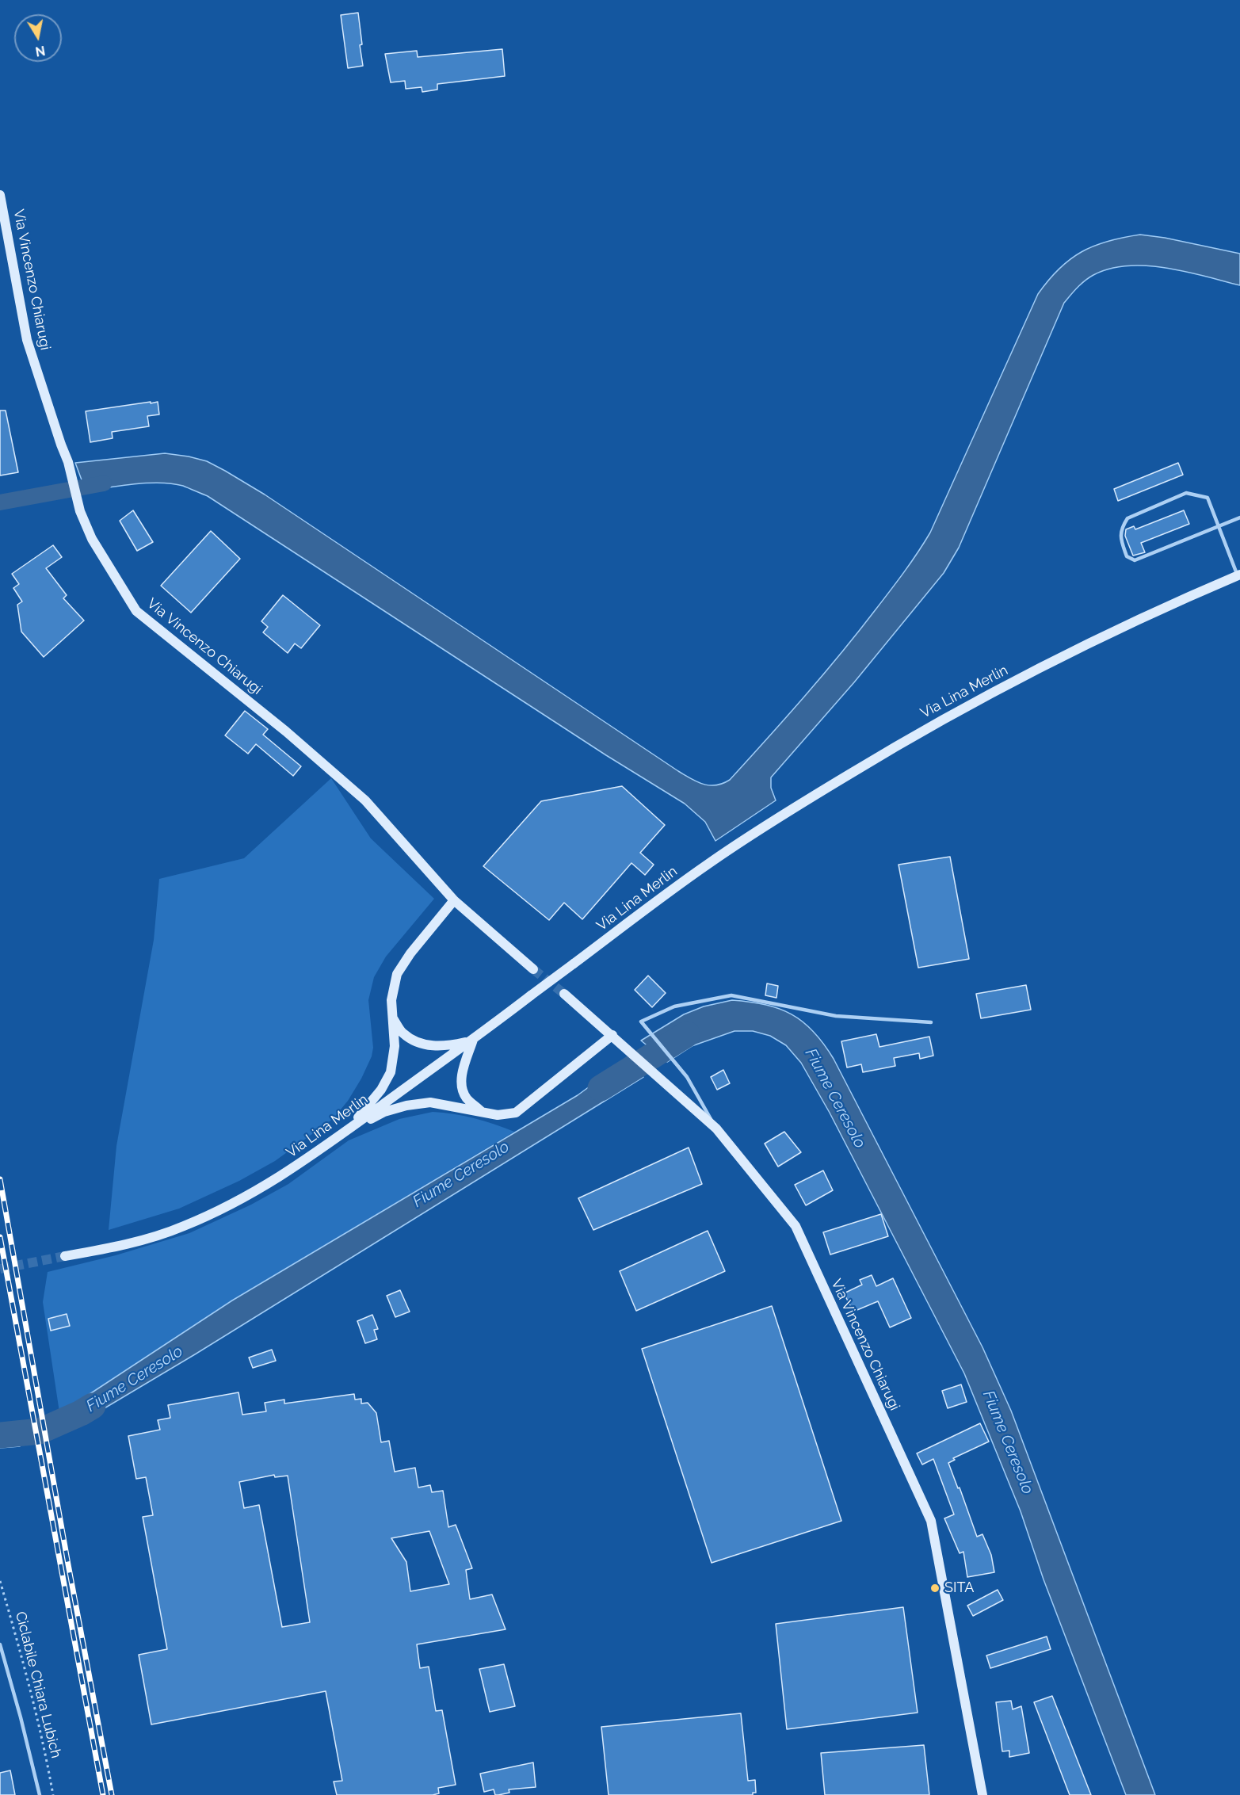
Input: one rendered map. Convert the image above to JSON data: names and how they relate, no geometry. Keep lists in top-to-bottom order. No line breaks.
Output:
{"streets":{"main road":["Via Vincenzo Chiarugi","Via Lina Merlin"],"path":["Ciclabile Chiara Lubich"]},"water":["Fiume Ceresolo"],"places":["SITA"],"north":"bottom"}
